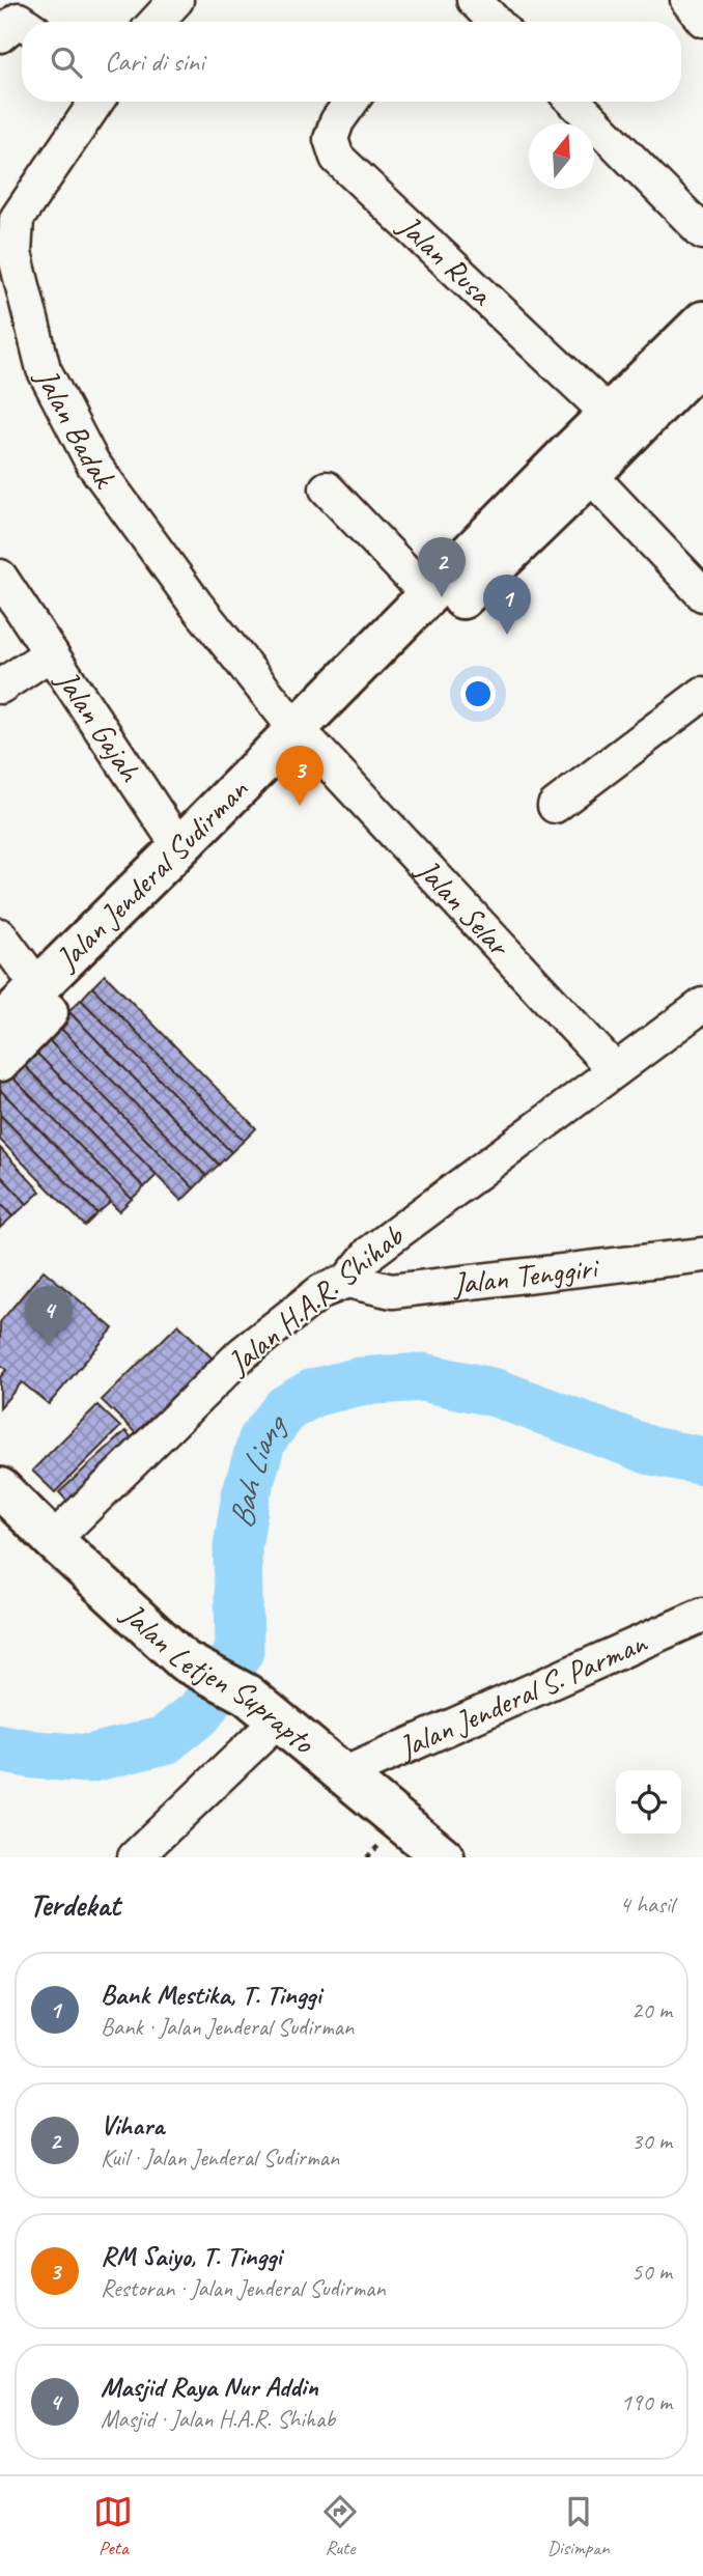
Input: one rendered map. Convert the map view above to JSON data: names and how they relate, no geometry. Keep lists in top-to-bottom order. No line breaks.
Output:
{"streets":{"main road":["Jalan Jenderal Sudirman","Jalan Letjen Suprapto"],"street":["Jalan Rusa","Jalan Badak","Jalan Gajah","Jalan Selar","Jalan Tenggiri","Jalan H.A.R. Shihab","Jalan Jenderal S. Parman"]},"crossings":[["Jalan Rusa","Jalan Jenderal Sudirman"],["Jalan Badak","Jalan Jenderal Sudirman"],["Jalan Badak","Jalan Selar"],["Jalan Gajah","Jalan Jenderal Sudirman"],["Jalan Jenderal Sudirman","Jalan Selar"],["Jalan Selar","Jalan H.A.R. Shihab"],["Jalan Tenggiri","Jalan H.A.R. Shihab"],["Jalan H.A.R. Shihab","Jalan Letjen Suprapto"],["Jalan Letjen Suprapto","Jalan Jenderal S. Parman"]],"water":["Bah Liang"],"north":"top","page":{"search":"Cari di sini","pins":["2","1","3","4"],"heading":["Terdekat","4 hasil"],"list":[{"mark":"1","name":"Bank Mestika, T. Tinggi","note":"Bank · Jalan Jenderal Sudirman","value":"20 m"},{"mark":"2","name":"Vihara","note":"Kuil · Jalan Jenderal Sudirman","value":"30 m"},{"mark":"3","name":"RM Saiyo, T. Tinggi","note":"Restoran · Jalan Jenderal Sudirman","value":"50 m"},{"mark":"4","name":"Masjid Raya Nur Addin","note":"Masjid · Jalan H.A.R. Shihab","value":"190 m"}],"nav":["Peta","Rute","Disimpan"]}}
